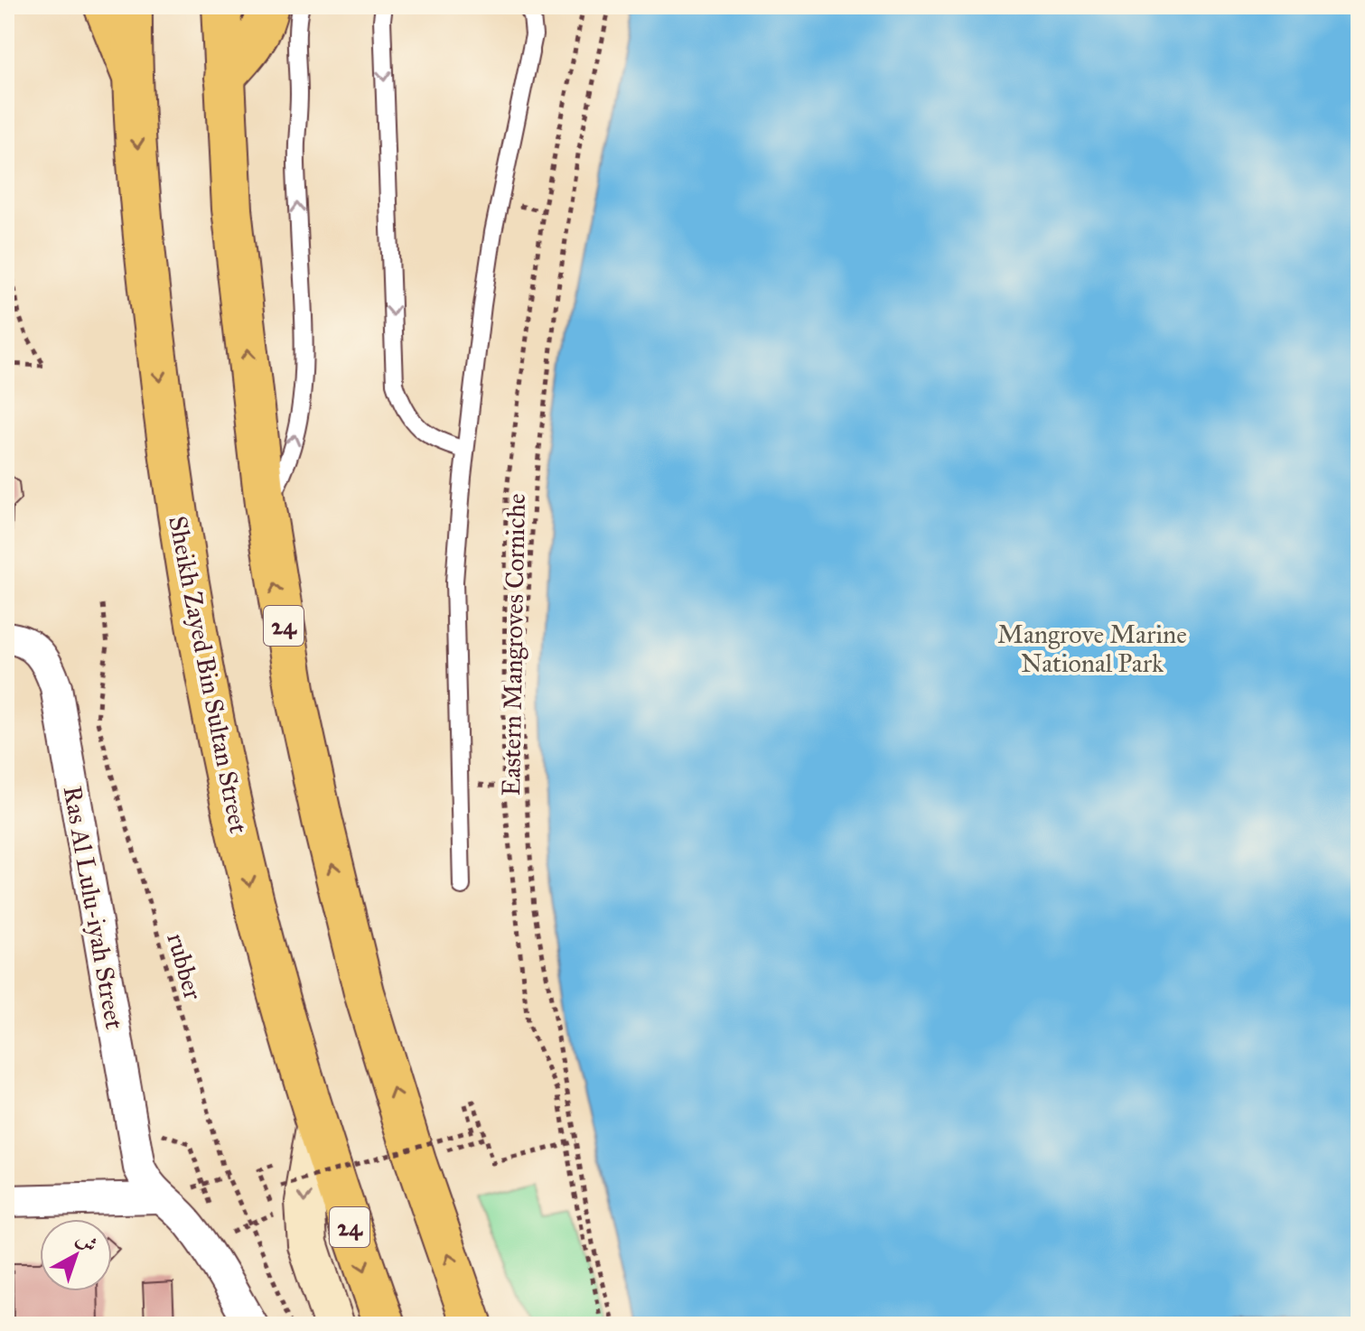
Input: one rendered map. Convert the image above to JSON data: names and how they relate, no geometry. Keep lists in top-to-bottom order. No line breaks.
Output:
{"streets":{"main road":["24","Sheikh Zayed Bin Sultan Street"],"street":["Ras Al Lulu-iyah Street"],"path":["Eastern Mangroves Corniche","rubber"]},"parks":["Mangrove Marine National Park"],"north":"top right"}
